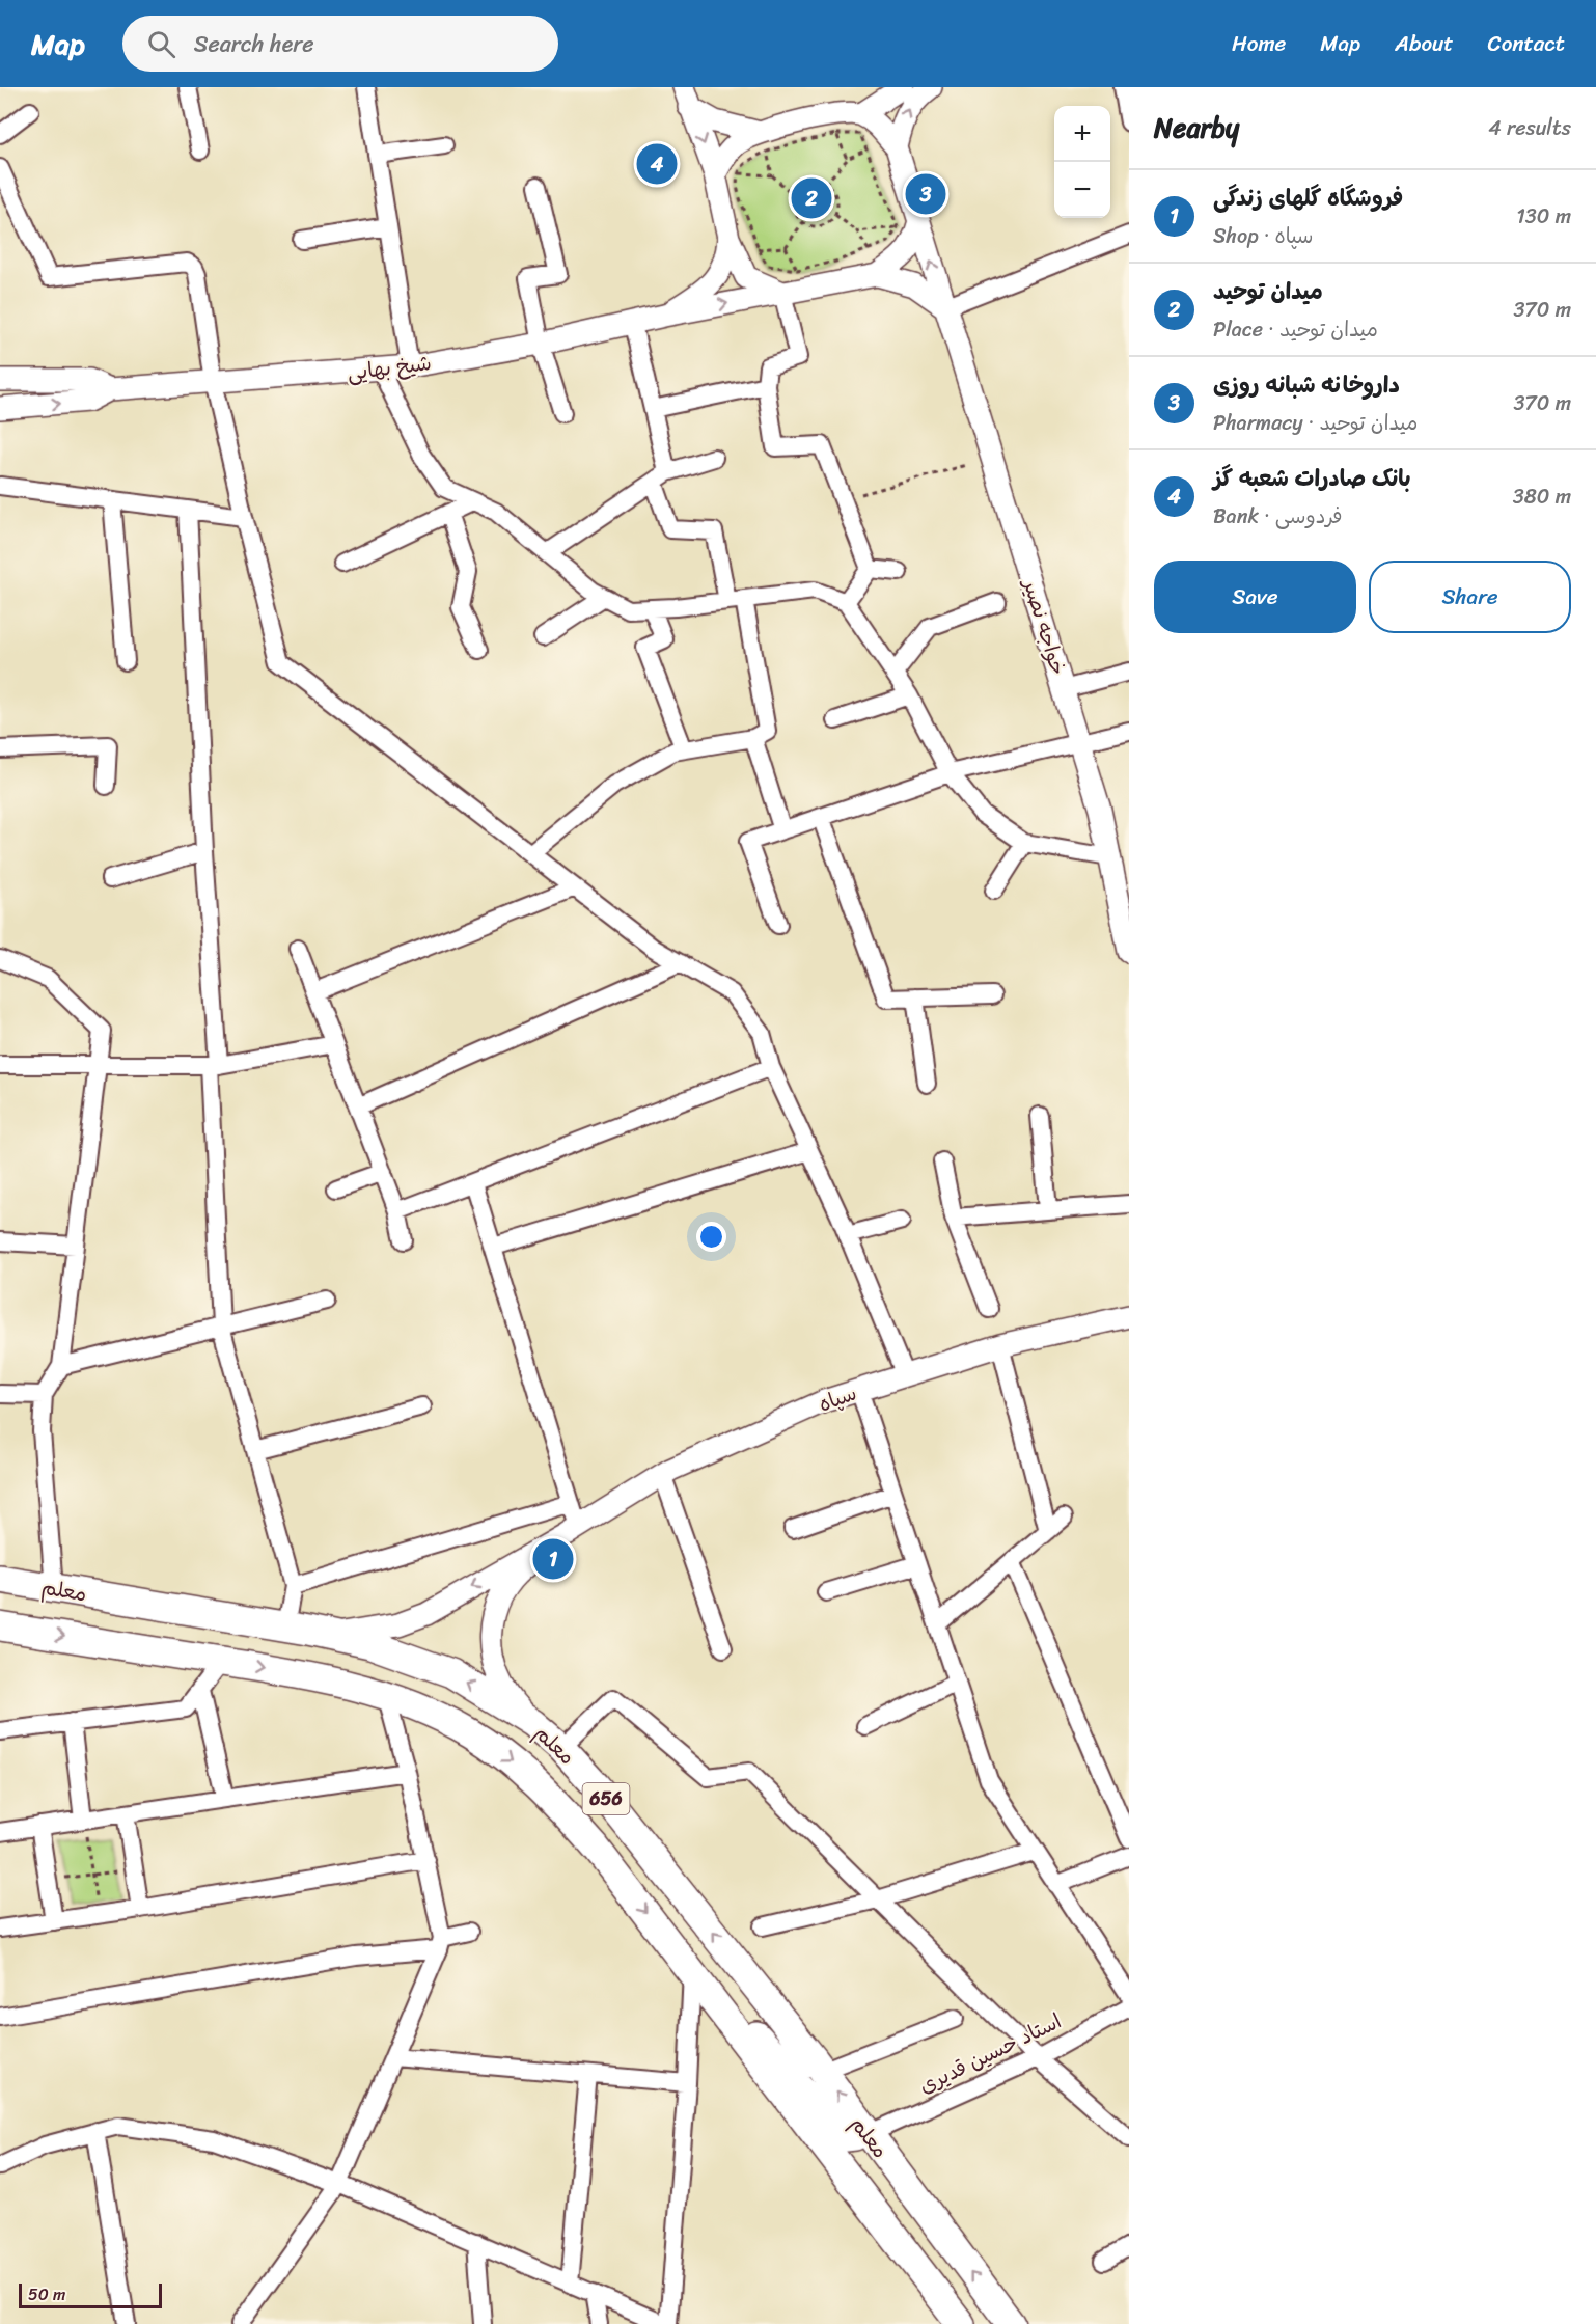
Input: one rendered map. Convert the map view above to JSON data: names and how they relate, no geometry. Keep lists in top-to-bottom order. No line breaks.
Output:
{"streets":{"main road":["معلم","656"],"street":["شیخ بهایی","خواجه نصیر","سپاه","استاد حسین قدیری"]},"crossings":[["معلم","استاد حسین قدیری"]],"scale_bar":"50 m","page":{"header":"Map","search":"Search here","nav":["Home","Map","About","Contact"],"heading":["Nearby","4 results"],"map_buttons":["+","−"],"pins":["4","3","2","1"],"list":[{"mark":"1","name":"فروشگاه گلهای زندگی","note":"Shop · سپاه","value":"130 m"},{"mark":"2","name":"میدان توحید","note":"Place · میدان توحید","value":"370 m"},{"mark":"3","name":"داروخانه شبانه روزی","note":"Pharmacy · میدان توحید","value":"370 m"},{"mark":"4","name":"بانک صادرات شعبه گز","note":"Bank · فردوسی","value":"380 m"}],"buttons":["Save","Share"],"scale":"50 m"}}
